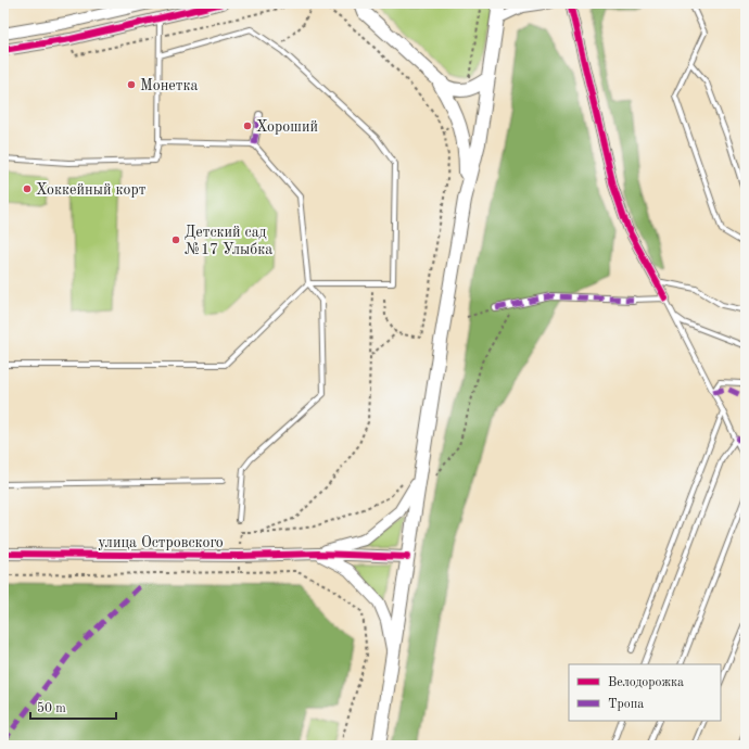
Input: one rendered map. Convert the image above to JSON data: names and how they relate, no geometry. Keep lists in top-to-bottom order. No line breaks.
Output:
{"streets":{"street":["улица Островского"]},"places":["Монетка","Хороший","Хоккейный корт","Детский сад №17 Улыбка"],"legend":["Велодорожка","Тропа"],"scale_bar":"50 m"}
